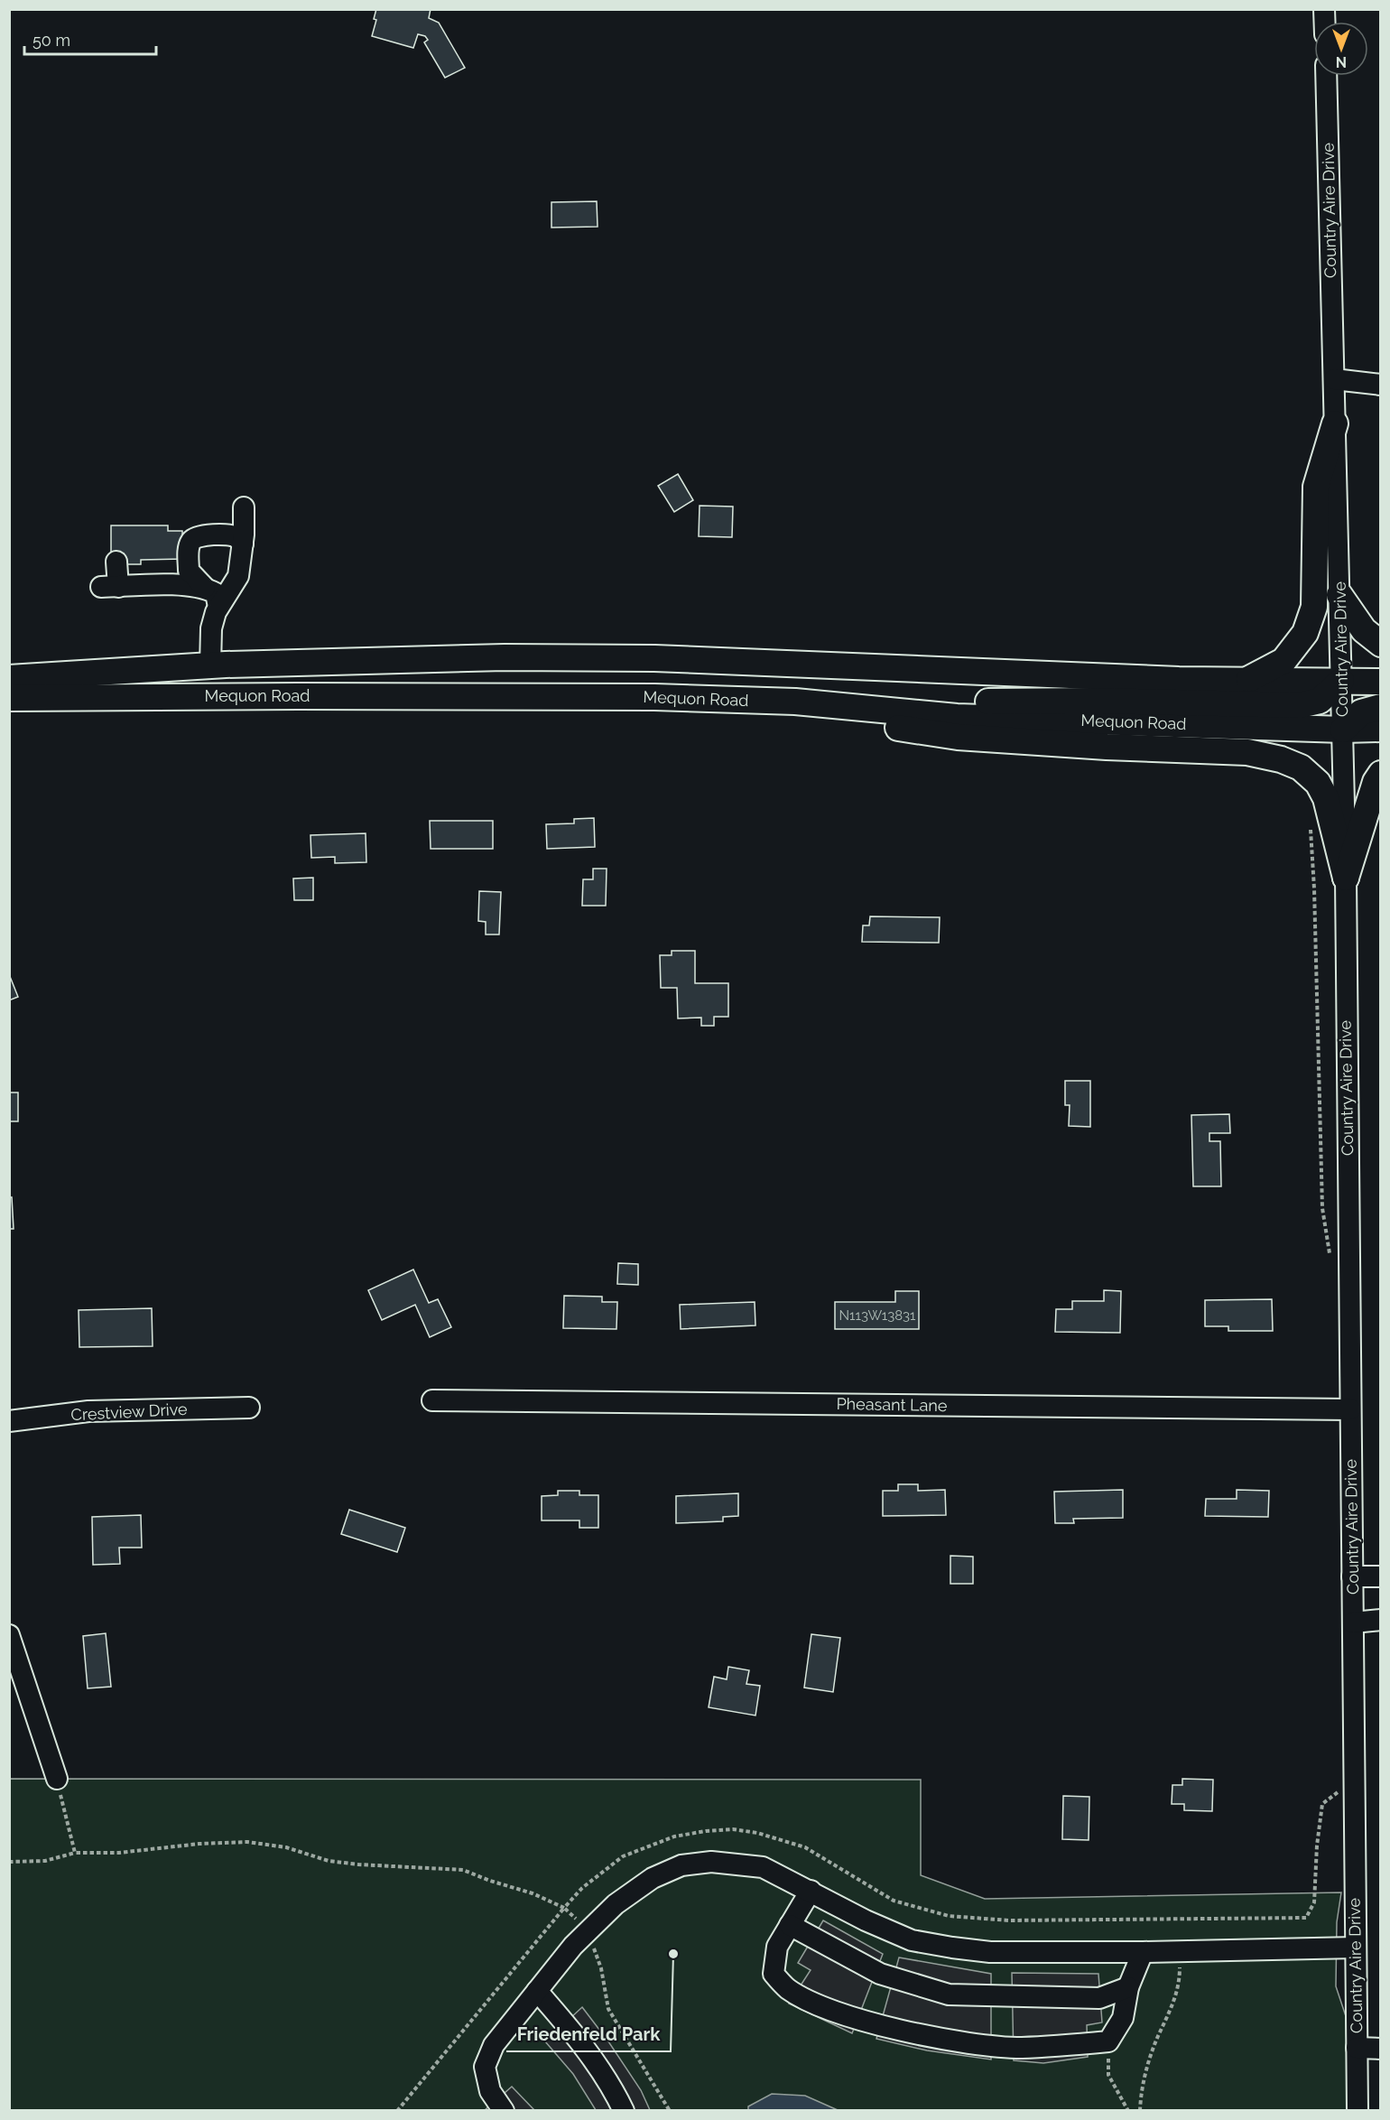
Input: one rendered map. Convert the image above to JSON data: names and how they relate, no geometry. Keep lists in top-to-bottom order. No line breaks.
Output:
{"streets":{"main road":["Mequon Road"],"street":["Country Aire Drive","Pheasant Lane","Crestview Drive"]},"crossings":[["Country Aire Drive","Mequon Road"],["Country Aire Drive","Pheasant Lane"]],"places":["Friedenfeld Park"],"house_numbers":["N113W13831"],"scale_bar":"50 m","north":"bottom"}
